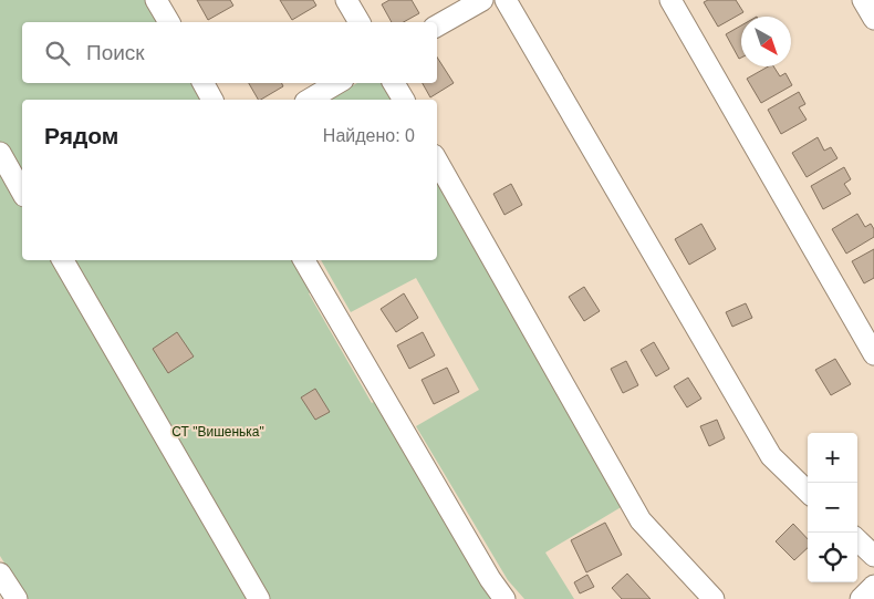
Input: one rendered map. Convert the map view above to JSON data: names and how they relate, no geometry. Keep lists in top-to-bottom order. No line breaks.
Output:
{"parks":["СТ \"Вишенька\""],"north":"bottom right","page":{"search":"Поиск","heading":["Рядом","Найдено: 0"],"map_buttons":["+","−"]}}
